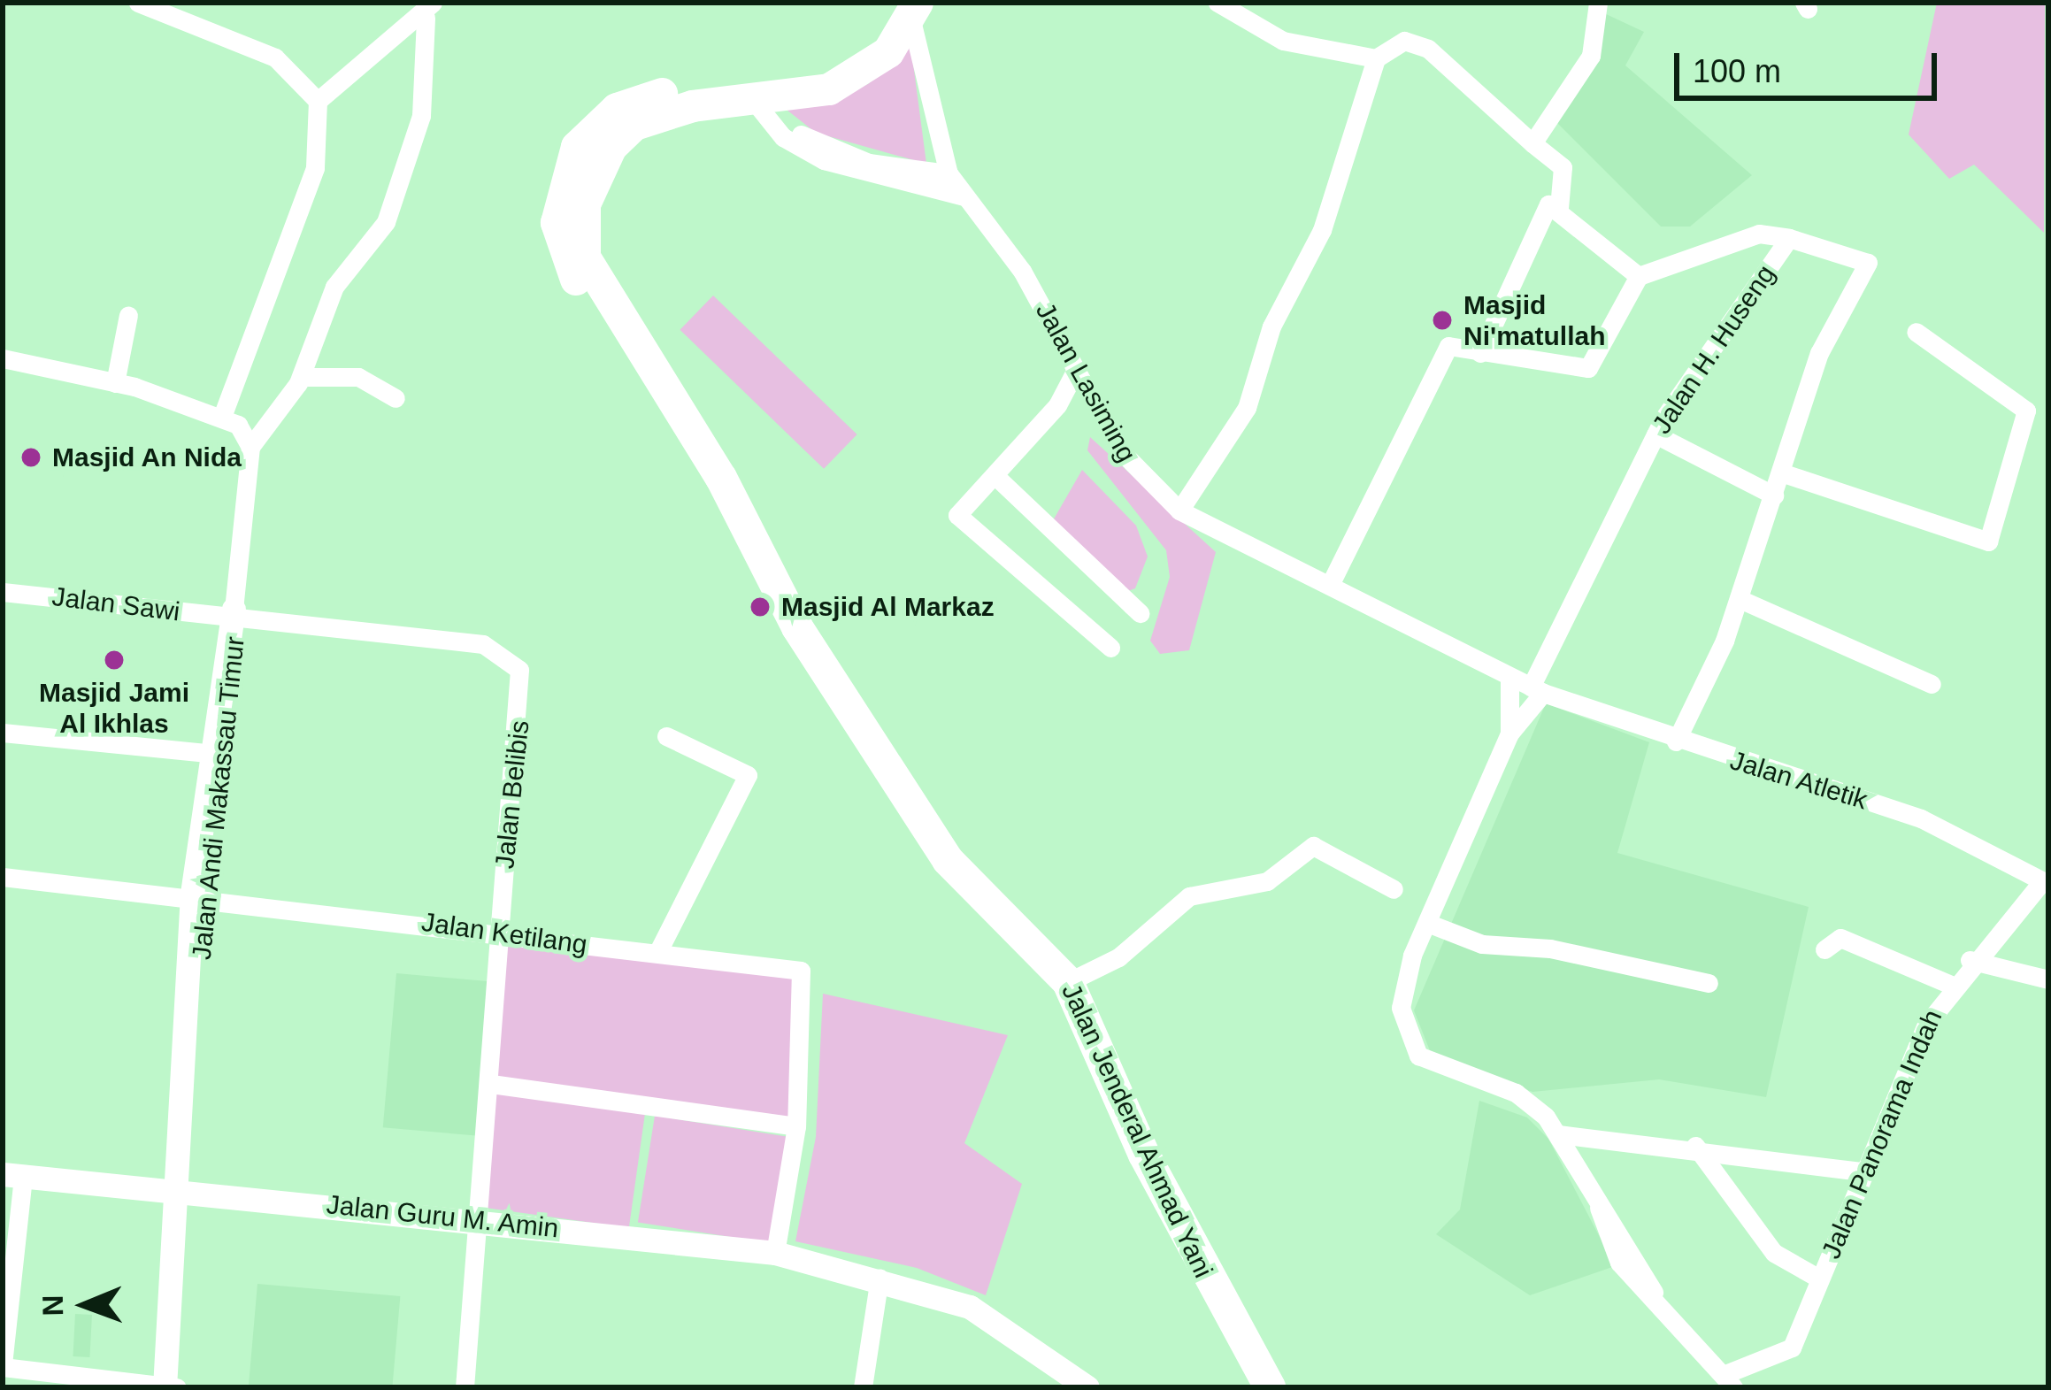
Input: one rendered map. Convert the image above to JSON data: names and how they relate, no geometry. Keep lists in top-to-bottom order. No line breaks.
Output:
{"streets":{"highway":["Jalan Jenderal Ahmad Yani"],"main road":["Jalan Andi Makassau Timur","Jalan Guru M. Amin"],"street":["Jalan H. Huseng","Jalan Lasiming","Jalan Sawi","Jalan Atletik","Jalan Belibis","Jalan Ketilang","Jalan Panorama Indah"]},"crossings":[["Jalan H. Huseng","Jalan Lasiming"],["Jalan H. Huseng","Jalan Atletik"],["Jalan Lasiming","Jalan Atletik"],["Jalan Lasiming","Jalan Jenderal Ahmad Yani"],["Jalan Sawi","Jalan Belibis"],["Jalan Sawi","Jalan Andi Makassau Timur"],["Jalan Atletik","Jalan Panorama Indah"],["Jalan Belibis","Jalan Andi Makassau Timur"],["Jalan Belibis","Jalan Ketilang"],["Jalan Belibis","Jalan Guru M. Amin"],["Jalan Andi Makassau Timur","Jalan Ketilang"],["Jalan Andi Makassau Timur","Jalan Guru M. Amin"]],"places":["Masjid Ni'matullah","Masjid An Nida","Masjid Al Markaz","Masjid Jami Al Ikhlas"],"scale_bar":"100 m","north":"left"}
